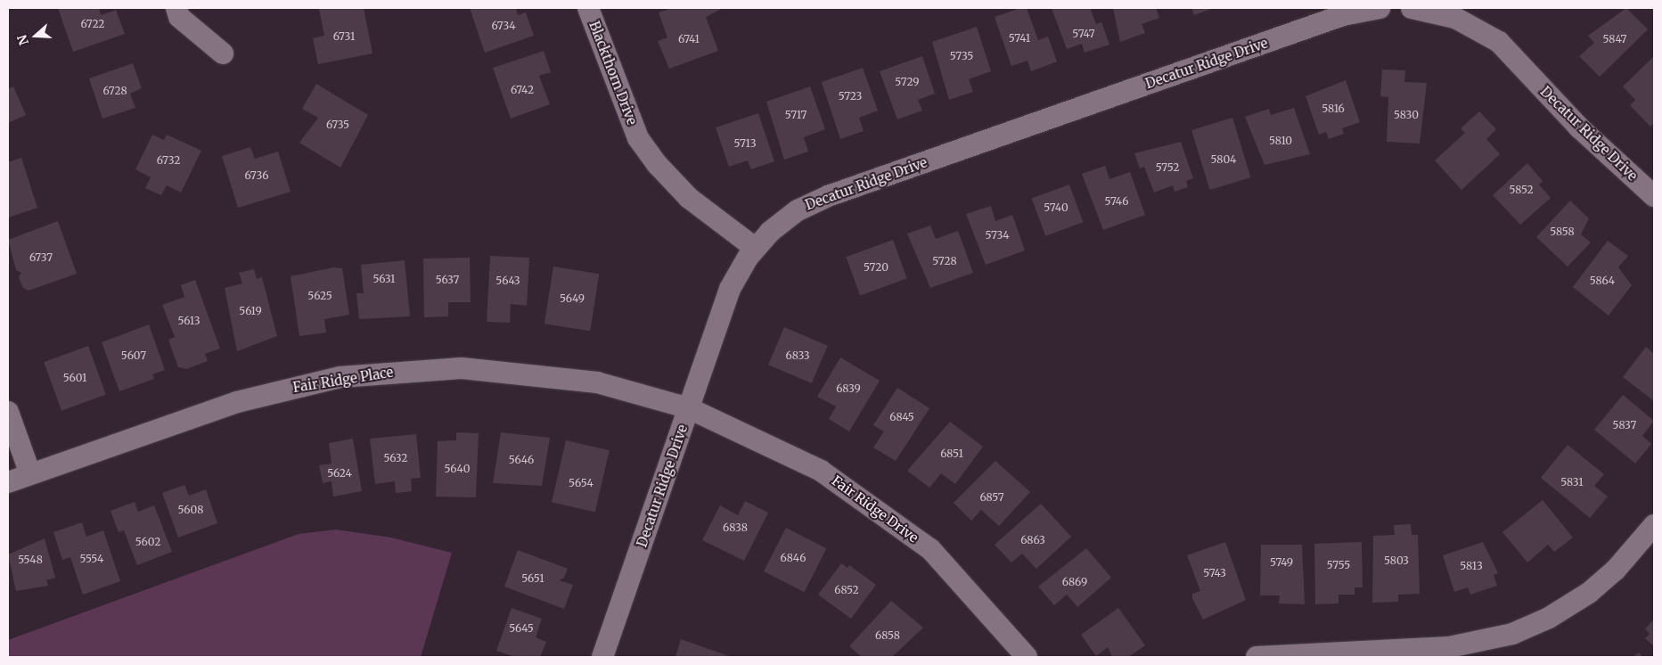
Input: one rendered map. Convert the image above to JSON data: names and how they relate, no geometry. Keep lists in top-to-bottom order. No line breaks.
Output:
{"streets":{"street":["Decatur Ridge Drive","Blackthorn Drive","Fair Ridge Place","Fair Ridge Drive"]},"crossings":[["Decatur Ridge Drive","Blackthorn Drive"],["Decatur Ridge Drive","Fair Ridge Place"],["Decatur Ridge Drive","Fair Ridge Drive"],["Fair Ridge Place","Fair Ridge Drive"]],"house_numbers":["6722","6734","5747","6731","5741","6741","5847","5735","5729","6742","6728","5723","5816","5717","5830","6735","5810","5713","5804","6732","5752","6736","5852","5746","5740","5858","5734","6737","5728","5720","5631","5637","5643","5864","5625","5649","5619","5613","5607","6833","5601","6839","6845","5837","6851","5632","5646","5640","5624","5831","5654","6857","5608","6838","6863","5602","6846","5554","5548","5803","5749","5755","5813","5743","5651","6869","6852","5645","6858"],"north":"left"}
